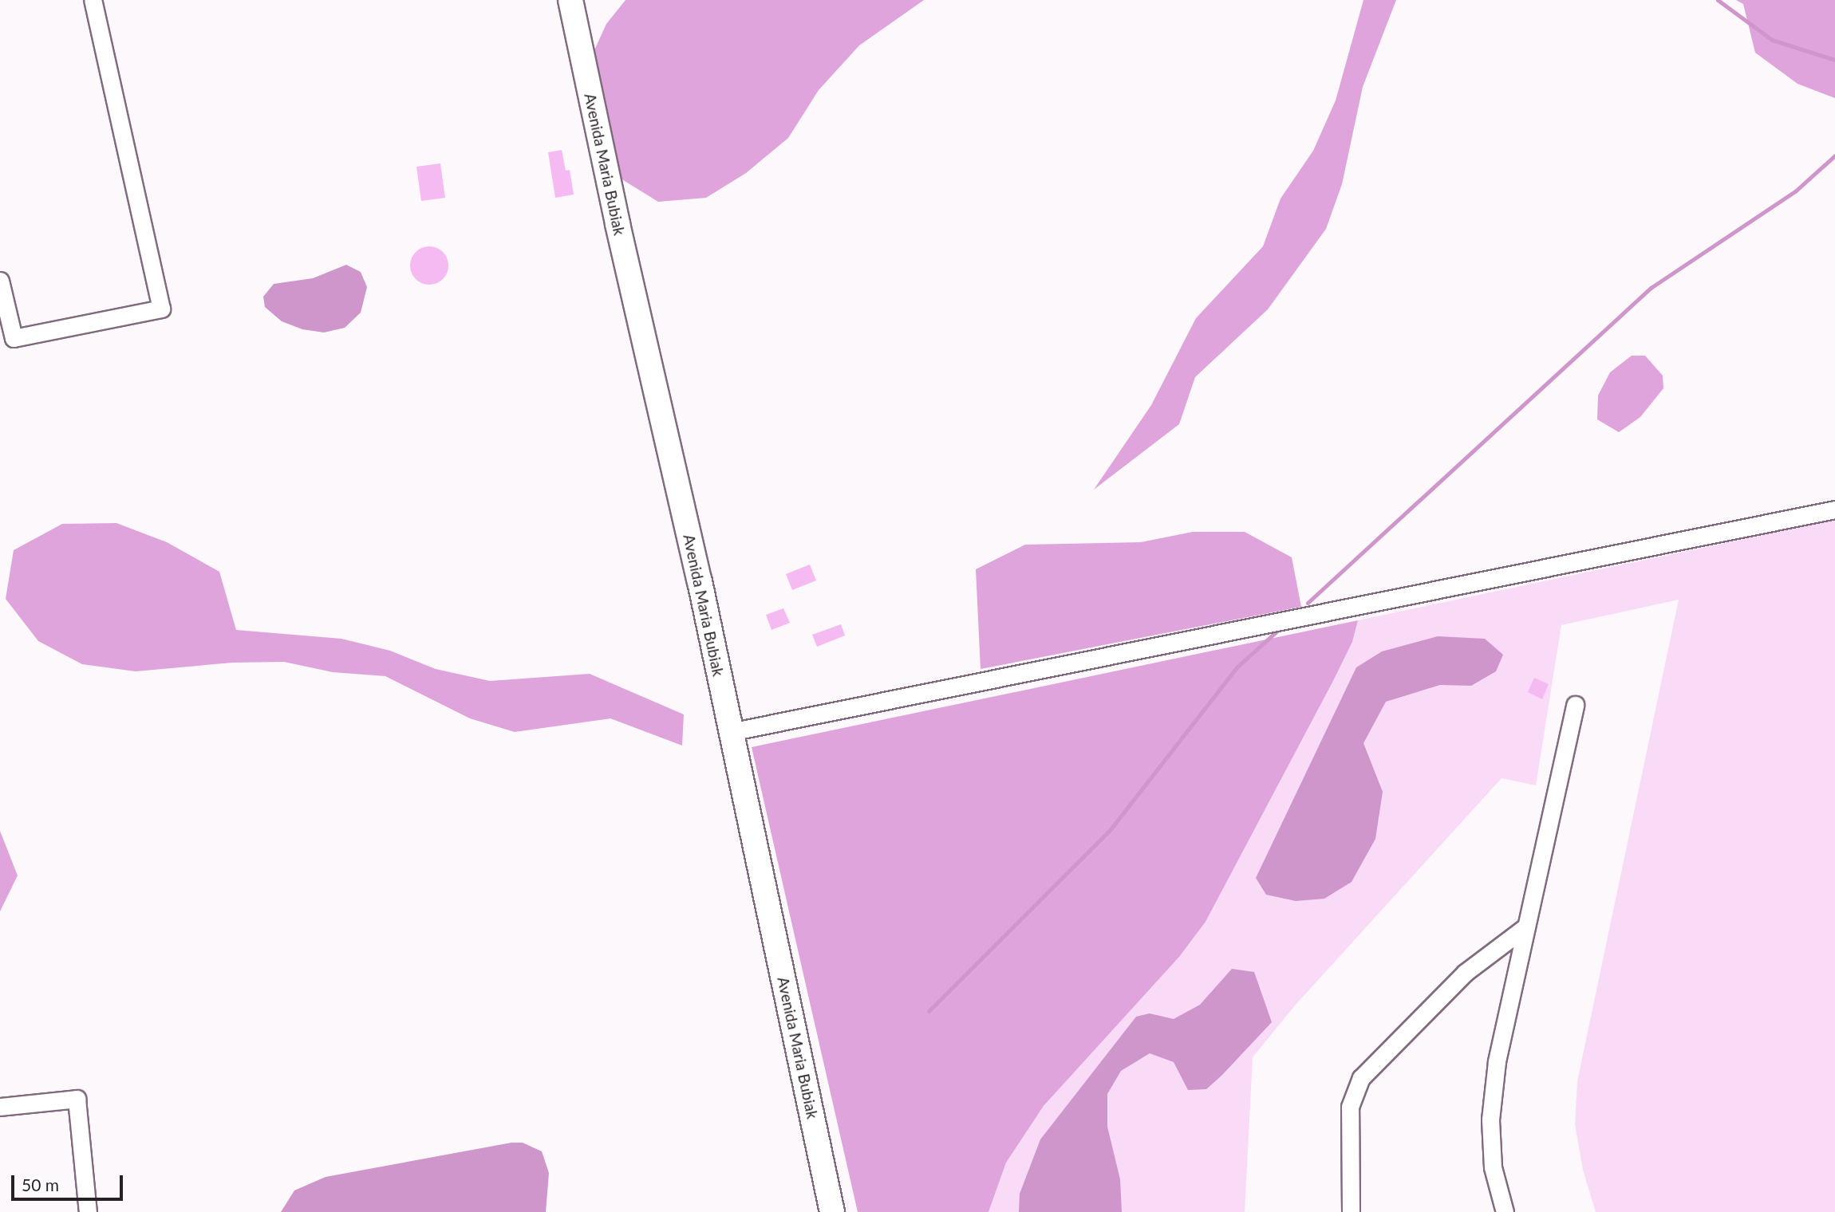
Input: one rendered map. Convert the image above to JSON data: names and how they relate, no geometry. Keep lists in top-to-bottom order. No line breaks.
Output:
{"streets":{"street":["Avenida Maria Bubiak"]},"scale_bar":"50 m"}
